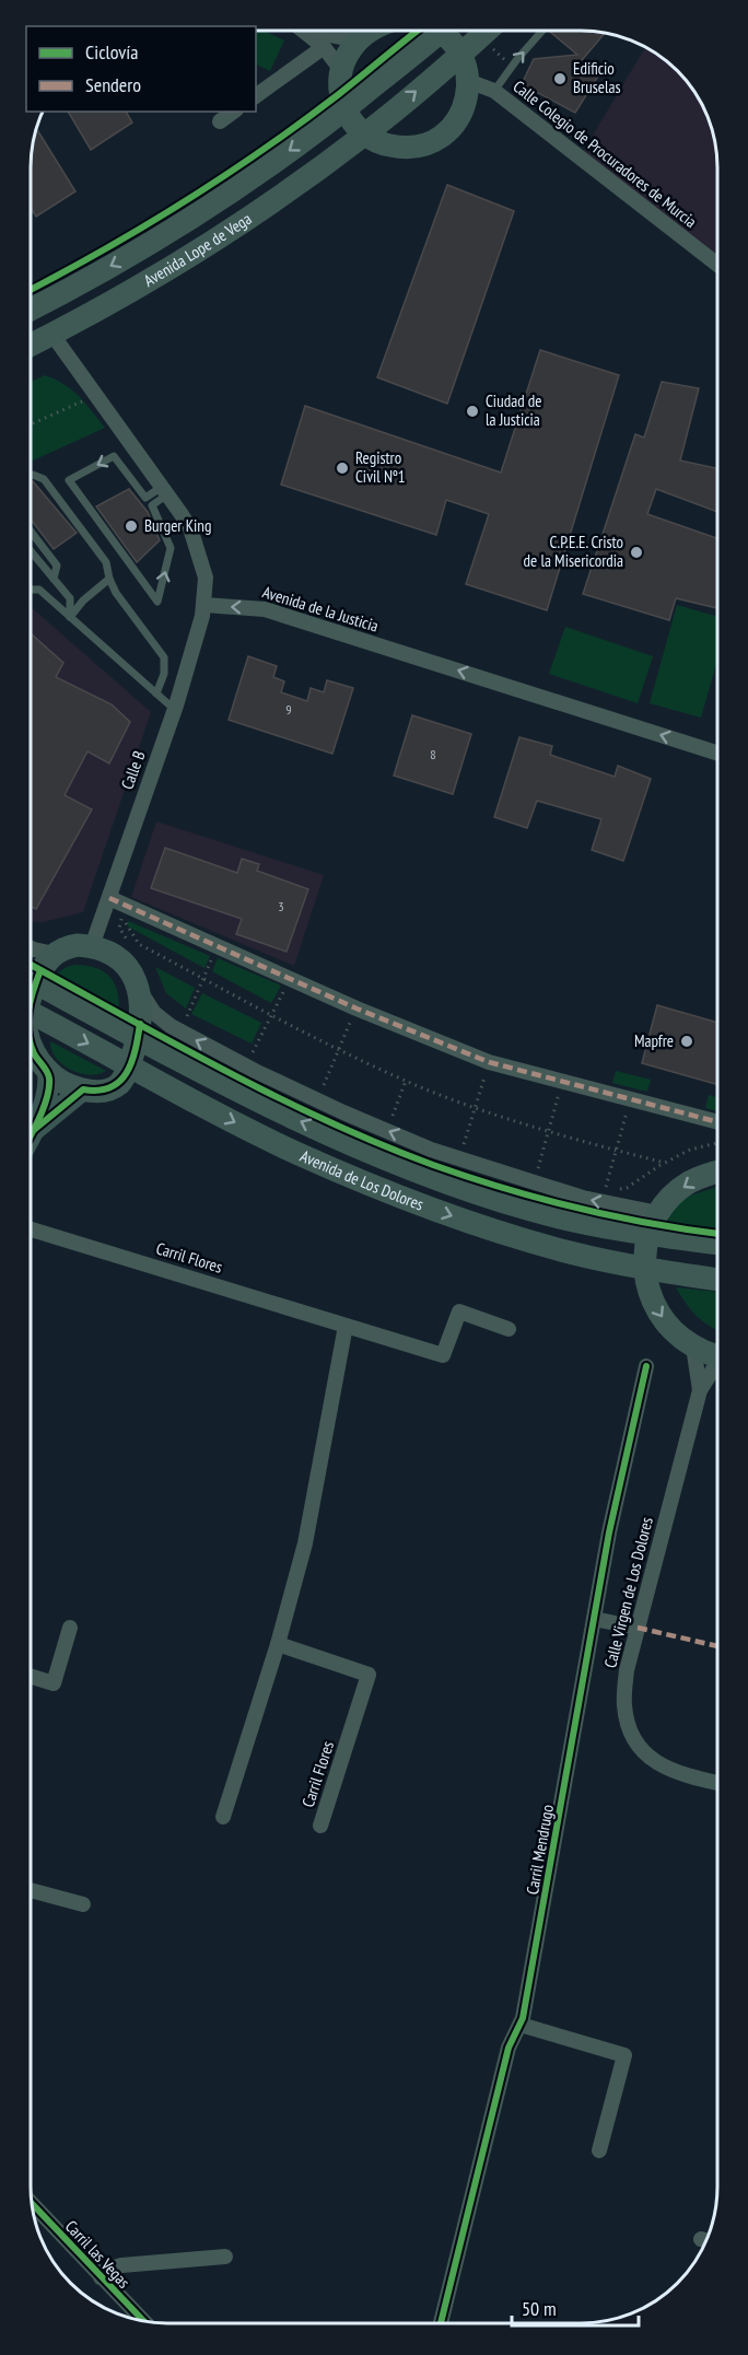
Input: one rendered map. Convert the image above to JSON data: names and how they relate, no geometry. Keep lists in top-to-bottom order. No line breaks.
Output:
{"streets":{"main road":["Avenida Lope de Vega","Avenida de Los Dolores"],"street":["Calle Colegio de Procuradores de Murcia","Avenida de la Justicia","Calle B","Carril Flores","Calle Virgen de Los Dolores","Carril Mendrugo","Carril las Vegas"]},"crossings":[["Avenida de la Justicia","Calle B"]],"one_way":["Avenida de la Justicia"],"places":["Edificio Bruselas","Ciudad de la Justicia","Registro Civil Nº1","Burger King","C.P.E.E. Cristo de la Misericordia","Mapfre"],"house_numbers":["9","8","3"],"legend":["Ciclovía","Sendero"],"scale_bar":"50 m"}
